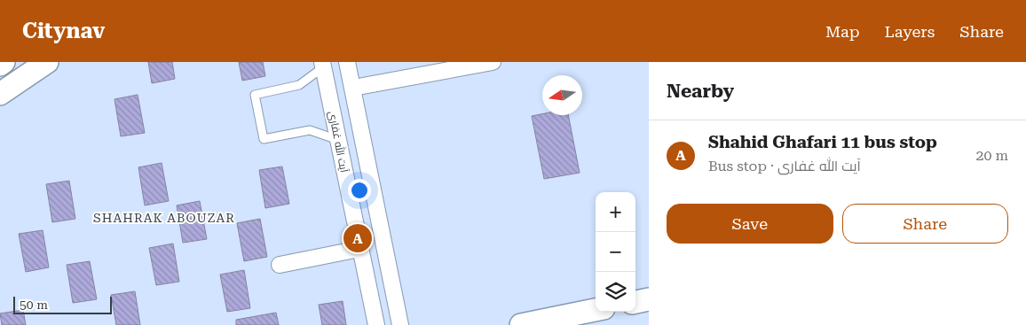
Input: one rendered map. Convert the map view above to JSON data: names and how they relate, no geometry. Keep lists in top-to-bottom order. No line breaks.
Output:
{"streets":{"street":["آیت الله غفاری"]},"districts":["SHAHRAK ABOUZAR"],"scale_bar":"50 m","north":"left","page":{"header":"Citynav","nav":["Map","Layers","Share"],"heading":"Nearby","list":[{"mark":"A","name":"Shahid Ghafari 11 bus stop","note":"Bus stop · آیت الله غفاری","value":"20 m"}],"buttons":["Save","Share"],"map_buttons":["+","−"],"pins":"A","scale":"50 m"}}
